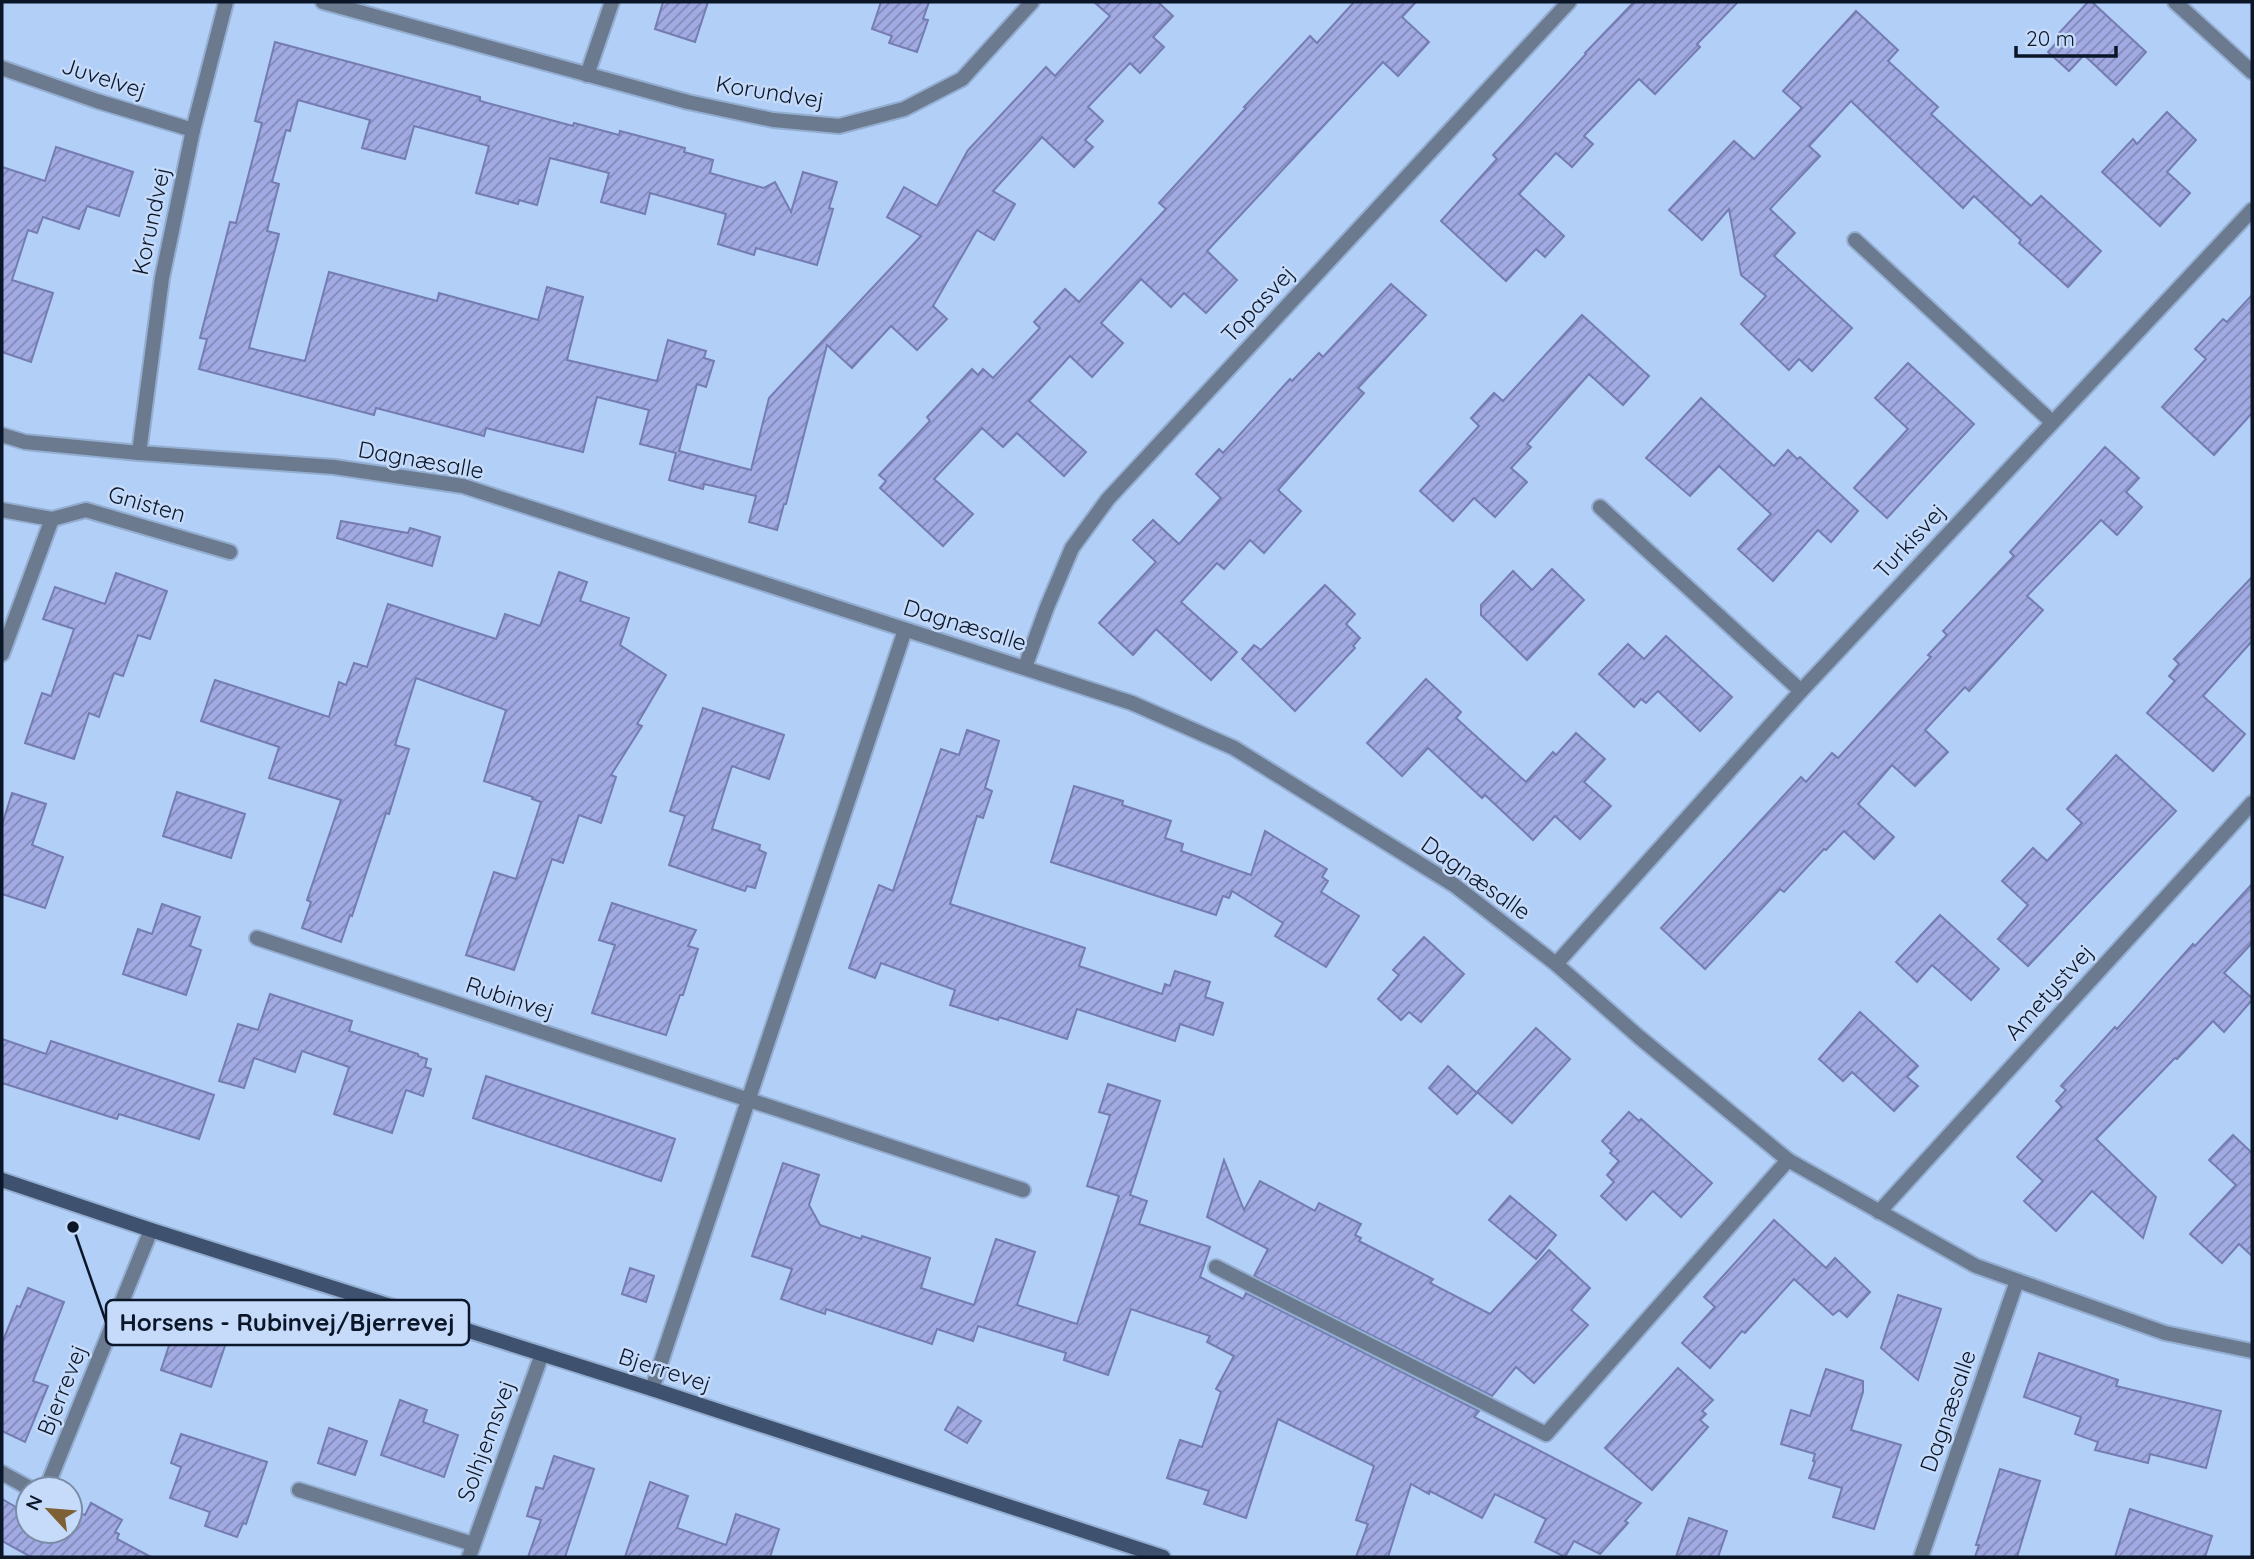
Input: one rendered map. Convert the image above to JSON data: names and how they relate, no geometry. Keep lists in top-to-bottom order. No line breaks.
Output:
{"streets":{"street":["Juvelvej","Korundvej","Topasvej","Dagnæsalle","Gnisten","Turkisvej","Ametystvej","Rubinvej","Bjerrevej","Solhjemsvej"]},"crossings":[["Juvelvej","Korundvej"],["Korundvej","Dagnæsalle"],["Topasvej","Dagnæsalle"],["Dagnæsalle","Turkisvej"],["Dagnæsalle","Ametystvej"],["Bjerrevej","Solhjemsvej"]],"places":["Horsens - Rubinvej/Bjerrevej"],"scale_bar":"20 m","north":"top left"}
